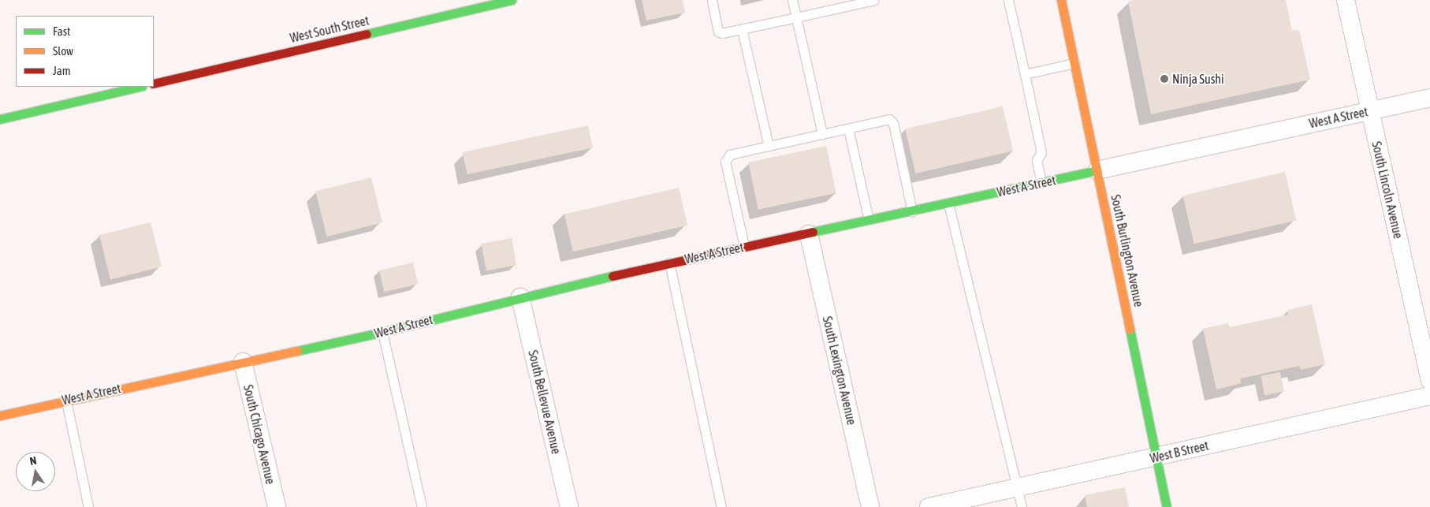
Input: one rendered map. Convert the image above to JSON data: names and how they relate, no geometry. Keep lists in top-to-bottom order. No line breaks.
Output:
{"streets":{"main road":["West South Street","West A Street","South Burlington Avenue"],"street":["South Lincoln Avenue","South Lexington Avenue","South Bellevue Avenue","South Chicago Avenue","West B Street"]},"crossings":[["West A Street","South Lincoln Avenue"],["West A Street","South Burlington Avenue"],["West A Street","South Lexington Avenue"],["West A Street","South Bellevue Avenue"],["West A Street","South Chicago Avenue"],["South Burlington Avenue","West B Street"]],"places":["Ninja Sushi"],"legend":["Fast","Slow","Jam"],"north":"top"}
